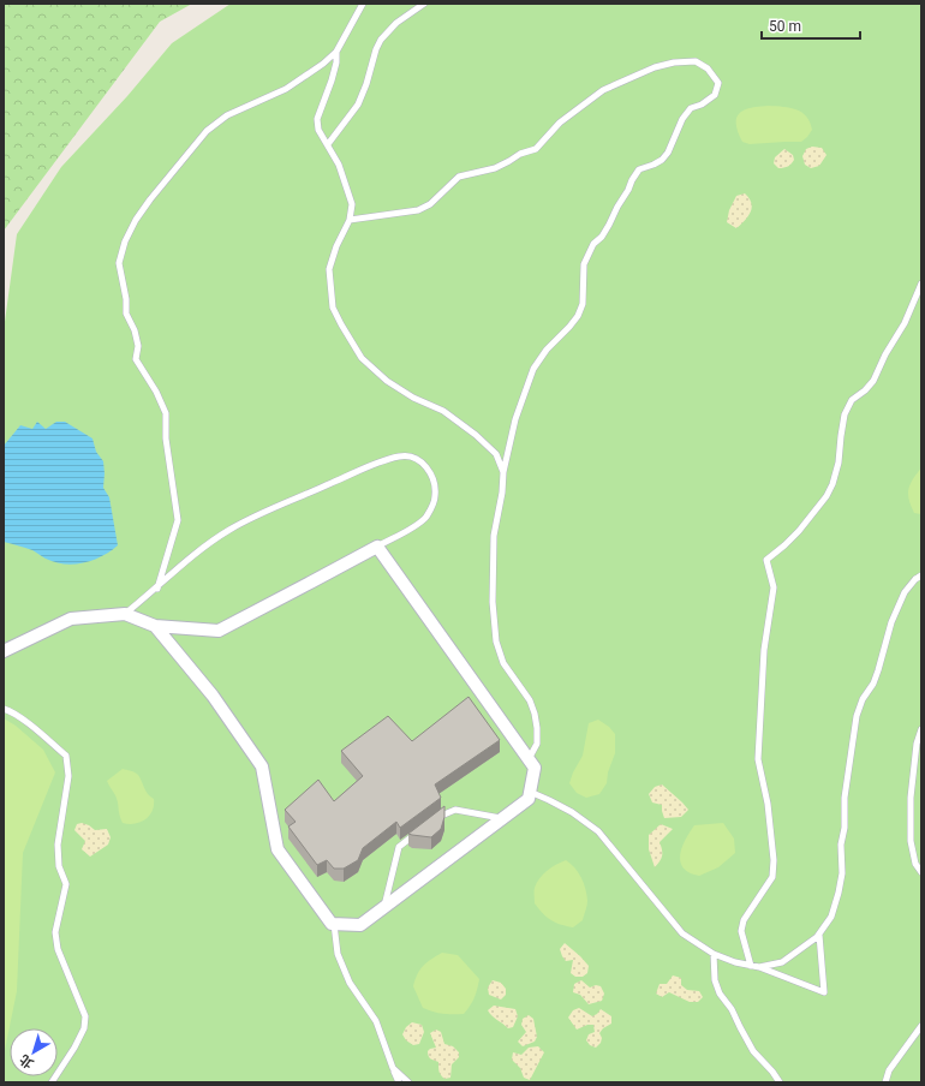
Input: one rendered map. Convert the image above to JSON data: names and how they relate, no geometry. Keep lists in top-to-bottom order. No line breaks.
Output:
{"scale_bar":"50 m","north":"bottom left"}
